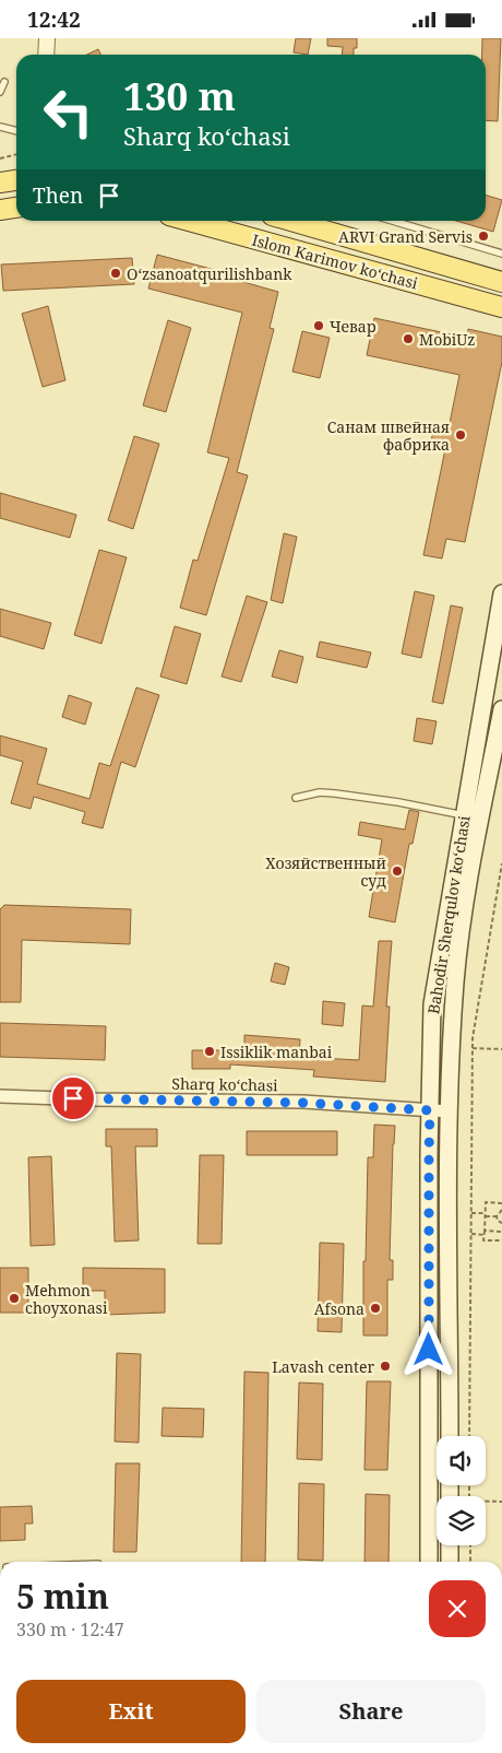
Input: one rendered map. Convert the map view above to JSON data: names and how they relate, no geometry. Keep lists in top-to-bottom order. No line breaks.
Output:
{"streets":{"main road":["Islom Karimov ko‘chasi","Bahodir Sherqulov ko‘chasi"],"street":["Sharq ko‘chasi"]},"crossings":[["Bahodir Sherqulov ko‘chasi","Sharq ko‘chasi"]],"places":["ARVI Grand Servis","Oʻzsanoatqurilishbank","Чевар","MobiUz","Санам швейная фабрика","Хозяйственный суд","Issiklik manbai","Mehmon choyxonasi","Afsona","Lavash center"],"page":{"status":"12:42","turn":["130 m","Sharq ko‘chasi"],"then":"Then","heading":["5 min","330 m · 12:47"],"buttons":["Exit","Share"]}}
